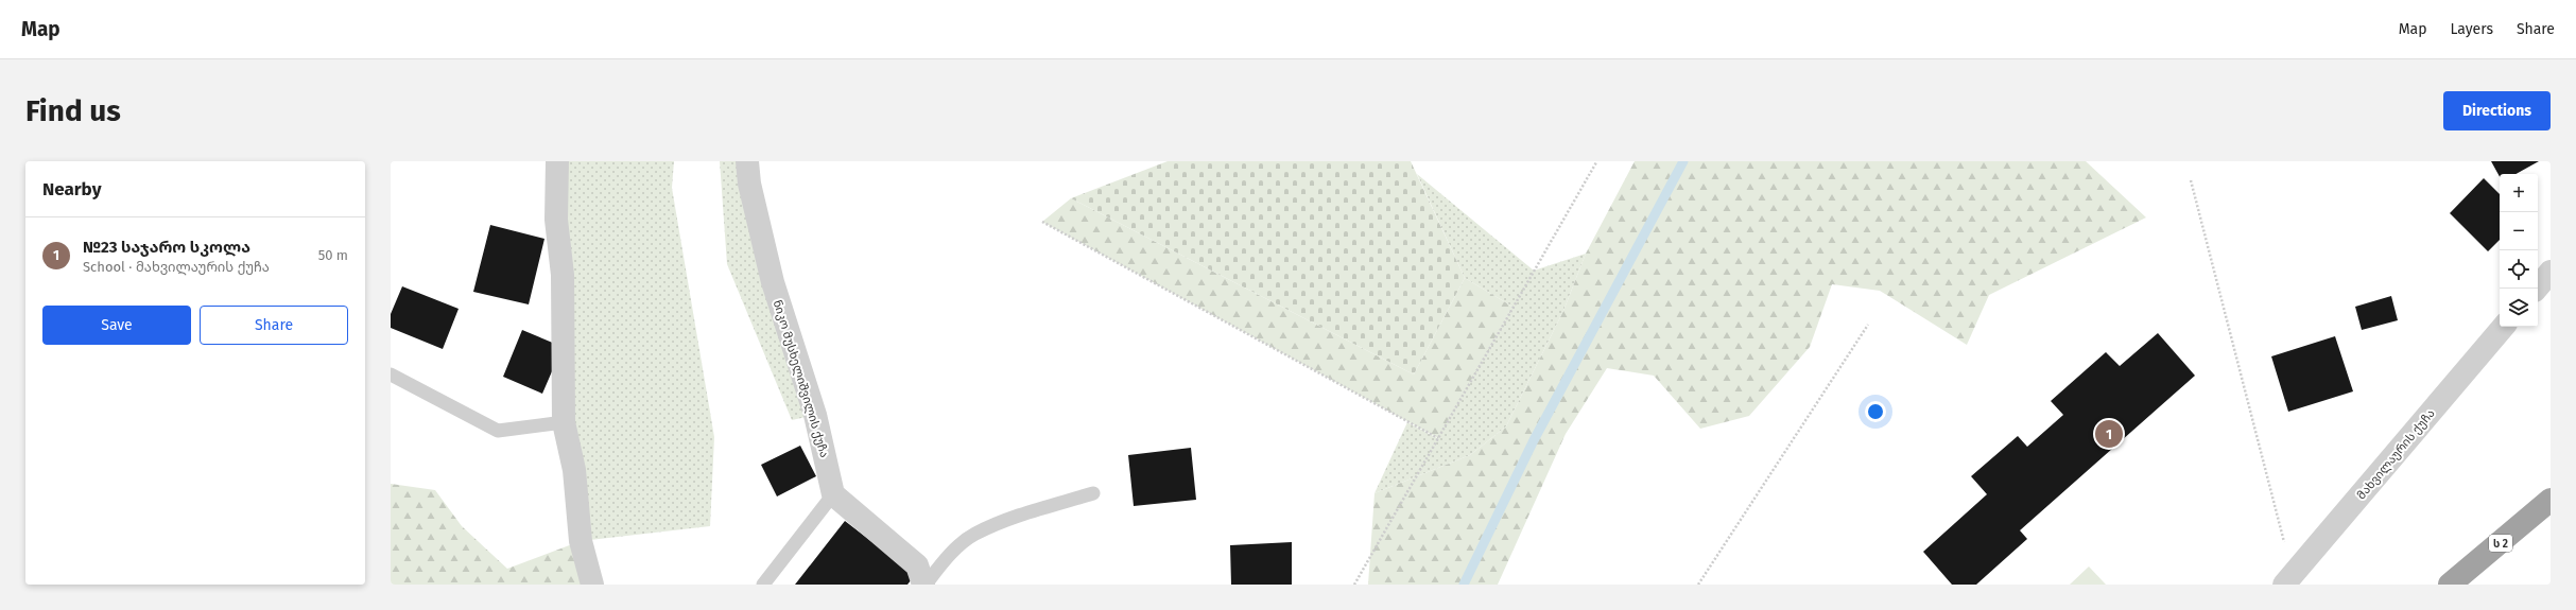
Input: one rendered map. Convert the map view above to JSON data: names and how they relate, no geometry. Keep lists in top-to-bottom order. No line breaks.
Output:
{"streets":{"highway":["ს 2"],"street":["ნიკო მუსხელიშვილის ქუჩა","მახვილაურის ქუჩა"]},"page":{"header":"Map","nav":["Map","Layers","Share"],"buttons":["Directions",["Save","Share"]],"title":"Find us","heading":"Nearby","map_buttons":["+","−"],"list":[{"mark":"1","name":"№23 საჯარო სკოლა","note":"School · მახვილაურის ქუჩა","value":"50 m"}],"pins":"1"}}
